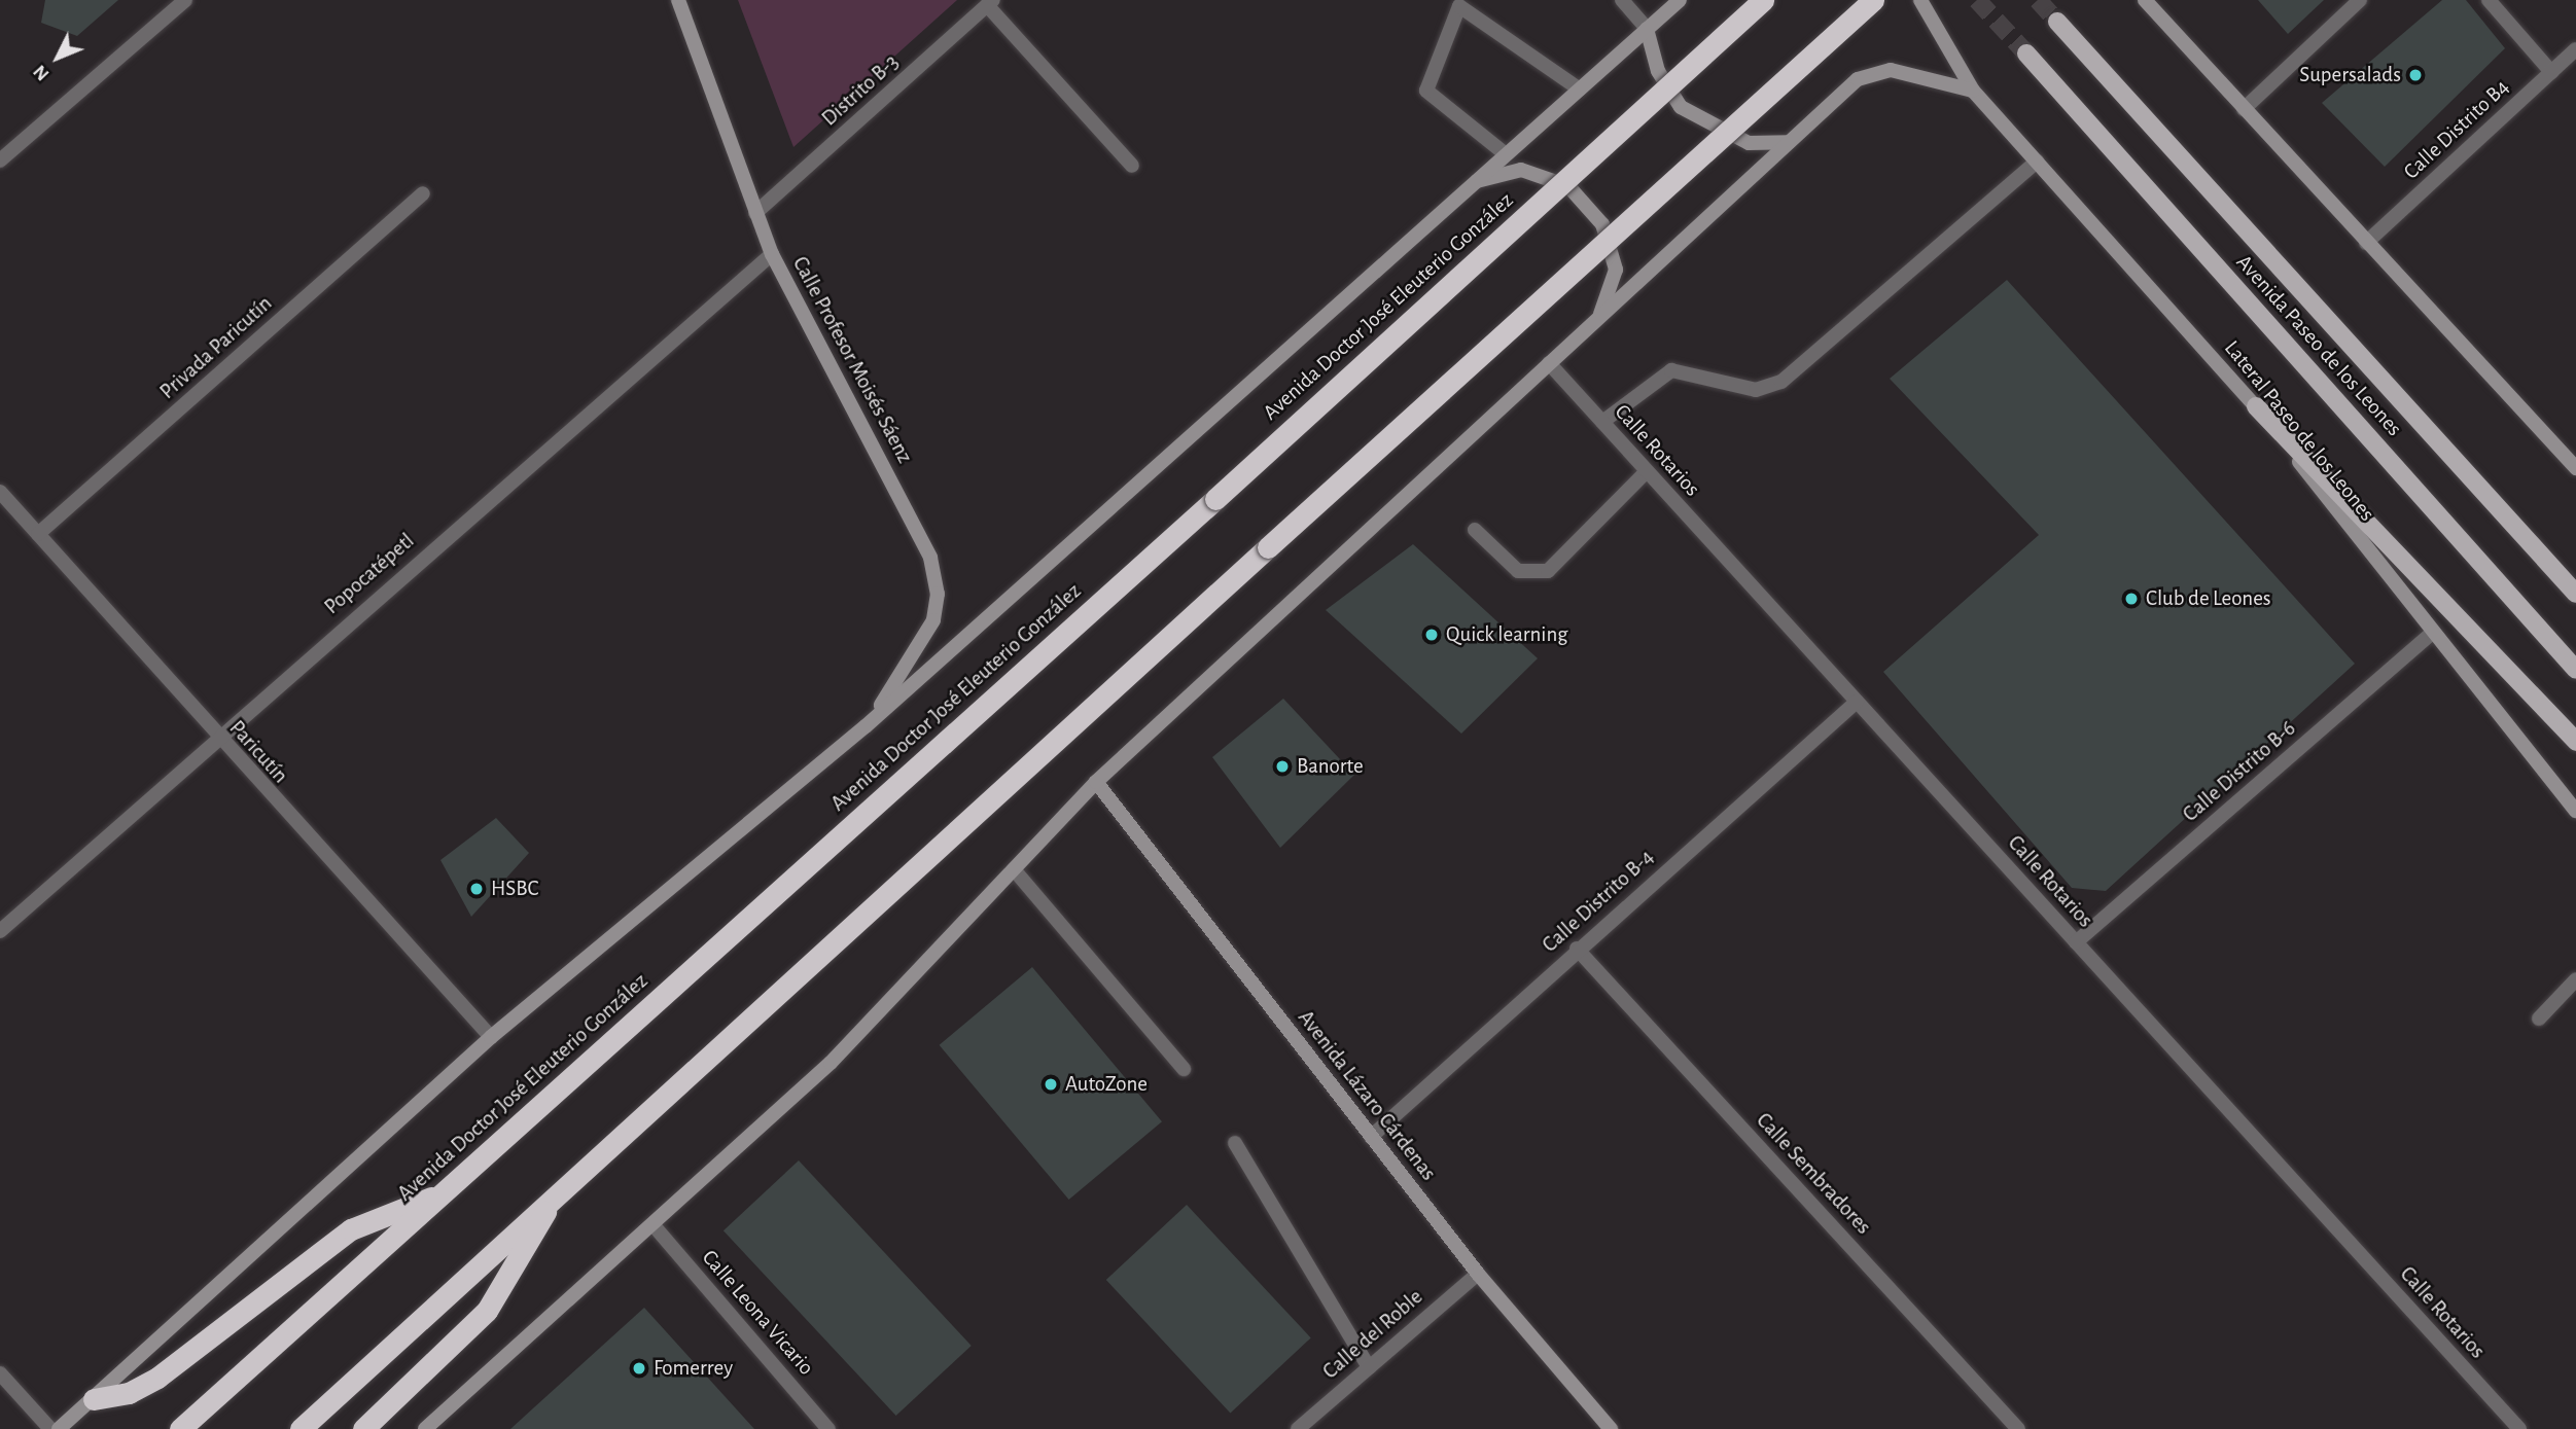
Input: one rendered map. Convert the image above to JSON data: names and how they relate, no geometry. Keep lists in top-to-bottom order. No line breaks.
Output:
{"streets":{"highway":["Avenida Doctor José Eleuterio González"],"main road":["Avenida Paseo de los Leones"],"street":["Distrito B-3","Calle Distrito B4","Privada Paricutín","Calle Profesor Moisés Sáenz","Lateral Paseo de los Leones","Calle Rotarios","Popocatépetl","Paricutín","Calle Distrito B-6","Calle Distrito B-4","Avenida Lázaro Cárdenas","Calle Sembradores","Calle Leona Vicario","Calle del Roble"]},"crossings":[["Distrito B-3","Calle Profesor Moisés Sáenz"],["Privada Paricutín","Paricutín"],["Calle Profesor Moisés Sáenz","Popocatépetl"],["Lateral Paseo de los Leones","Calle Distrito B-6"],["Calle Rotarios","Calle Distrito B-6"],["Calle Rotarios","Calle Distrito B-4"],["Popocatépetl","Paricutín"],["Calle Distrito B-4","Avenida Lázaro Cárdenas"],["Calle Distrito B-4","Calle Sembradores"],["Avenida Lázaro Cárdenas","Calle del Roble"]],"places":["Supersalads","Club de Leones","Quick learning","Banorte","HSBC","AutoZone","Fomerrey"],"north":"bottom left"}
